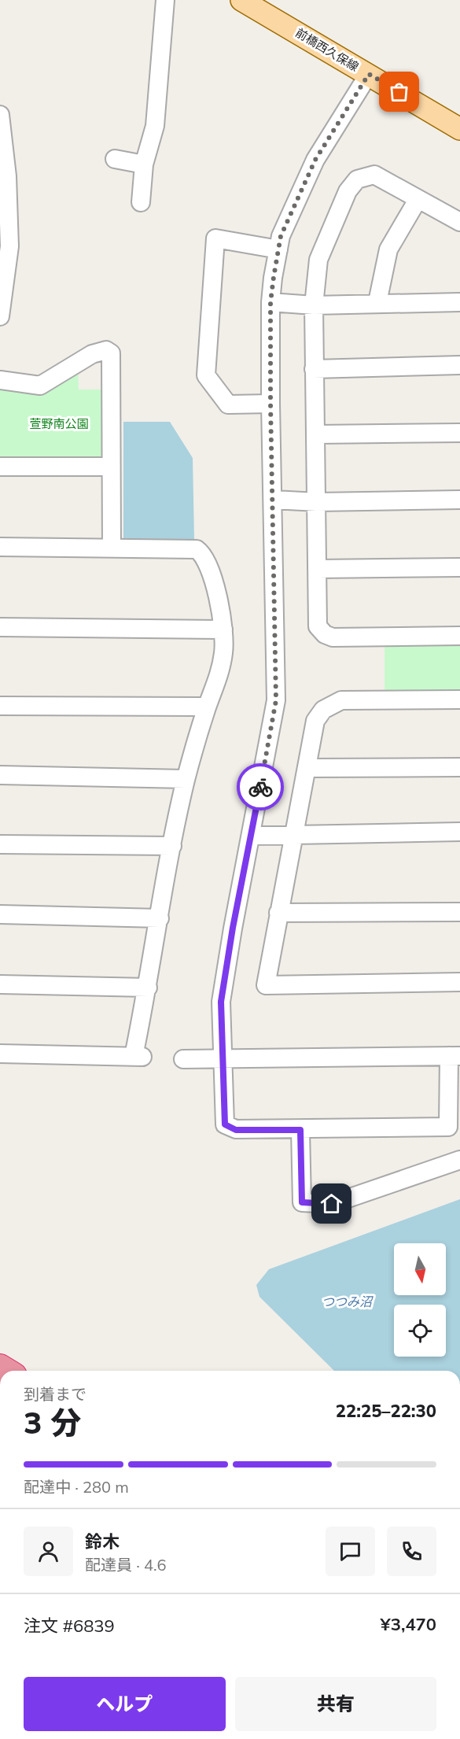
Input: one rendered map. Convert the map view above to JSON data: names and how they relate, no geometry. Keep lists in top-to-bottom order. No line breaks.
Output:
{"streets":{"main road":["前橋西久保線"]},"water":["つつみ沼"],"parks":["萱野南公園"],"north":"bottom","page":{"heading":["3 分","到着まで","22:25–22:30"],"panel":["鈴木","配達員 · 4.6","注文 #6839","¥3,470"],"bar":"配達中 · 280 m","buttons":["ヘルプ","共有"]}}
